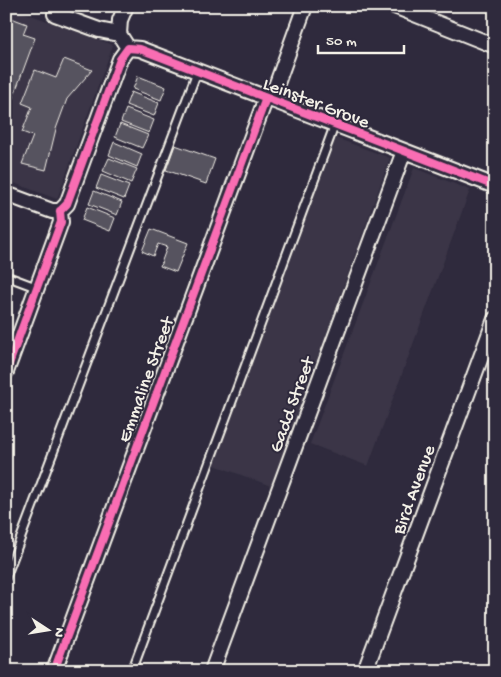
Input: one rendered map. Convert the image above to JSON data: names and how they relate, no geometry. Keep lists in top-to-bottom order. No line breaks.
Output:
{"streets":{"street":["Leinster Grove","Emmaline Street","Gadd Street","Bird Avenue"]},"crossings":[["Leinster Grove","Emmaline Street"],["Leinster Grove","Gadd Street"]],"scale_bar":"50 m","north":"right"}
